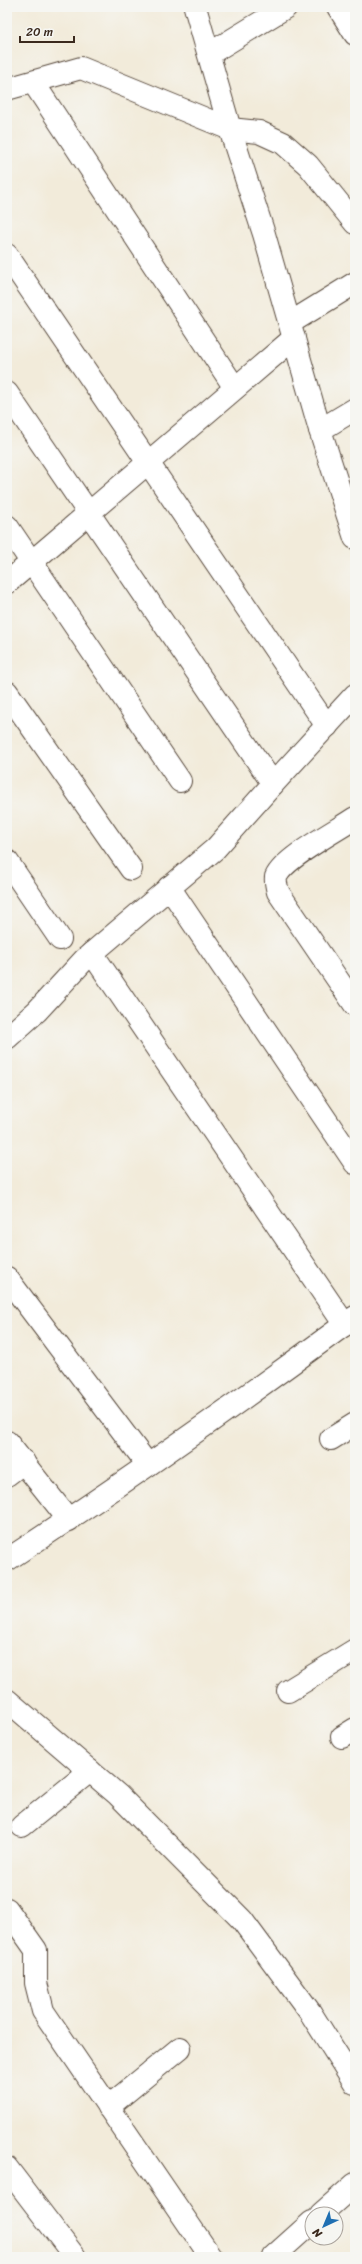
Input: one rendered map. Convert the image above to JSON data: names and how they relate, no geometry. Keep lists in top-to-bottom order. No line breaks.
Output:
{"scale_bar":"20 m","north":"bottom left"}
